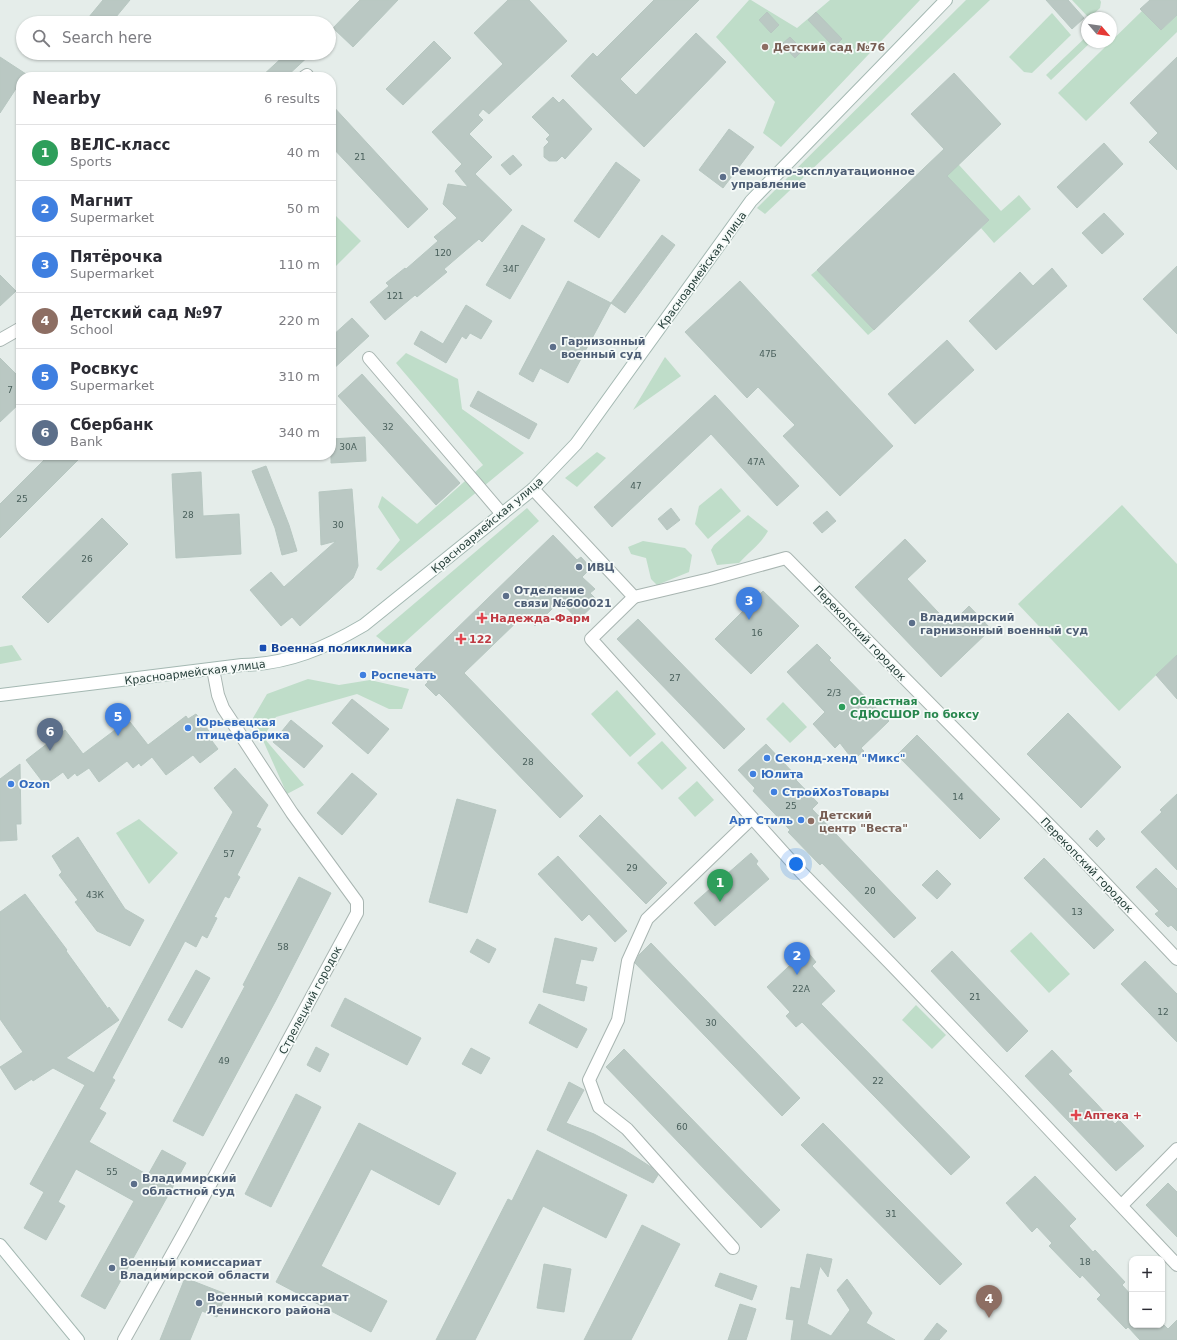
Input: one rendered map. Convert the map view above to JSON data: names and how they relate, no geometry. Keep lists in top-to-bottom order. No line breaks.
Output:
{"streets":{"street":["Красноармейская улица","Перекопский городок","Стрелецкий городок"]},"crossings":[["Красноармейская улица","Стрелецкий городок"]],"places":{"other":["Детский сад №76","Ремонтно-эксплуатационное управление","Гарнизонный военный суд","ИВЦ","Отделение связи №600021","Владимирский гарнизонный военный суд","Роспечать","Областная СДЮСШОР по боксу","Юрьевецкая птицефабрика","Секонд-хенд \"Микс\"","Юлита","Ozon","СтройХозТовары","Арт Стиль","Детский центр \"Веста\"","Владимирский областной суд","Военный комиссариат Владимирской области","Военный комиссариат Ленинского района"],"health":["Надежда-Фарм","122","Аптека +"],"transit":["Военная поликлиника"]},"house_numbers":["21","120","34Г","121","47Б","7","32","30А","47А","47","25","28","30","26","16","27","2/3","28","14","25","57","29","20","43К","13","58","22А","21","12","30","49","22","60","55","31","18"],"north":"bottom right","page":{"search":"Search here","heading":["Nearby","6 results"],"list":[{"mark":"1","name":"ВЕЛС-класс","note":"Sports","value":"40 m"},{"mark":"2","name":"Магнит","note":"Supermarket","value":"50 m"},{"mark":"3","name":"Пятёрочка","note":"Supermarket","value":"110 m"},{"mark":"4","name":"Детский сад №97","note":"School","value":"220 m"},{"mark":"5","name":"Росвкус","note":"Supermarket","value":"310 m"},{"mark":"6","name":"Сбербанк","note":"Bank","value":"340 m"}],"pins":["3","5","6","1","2","4"],"map_buttons":["+","−"]}}
